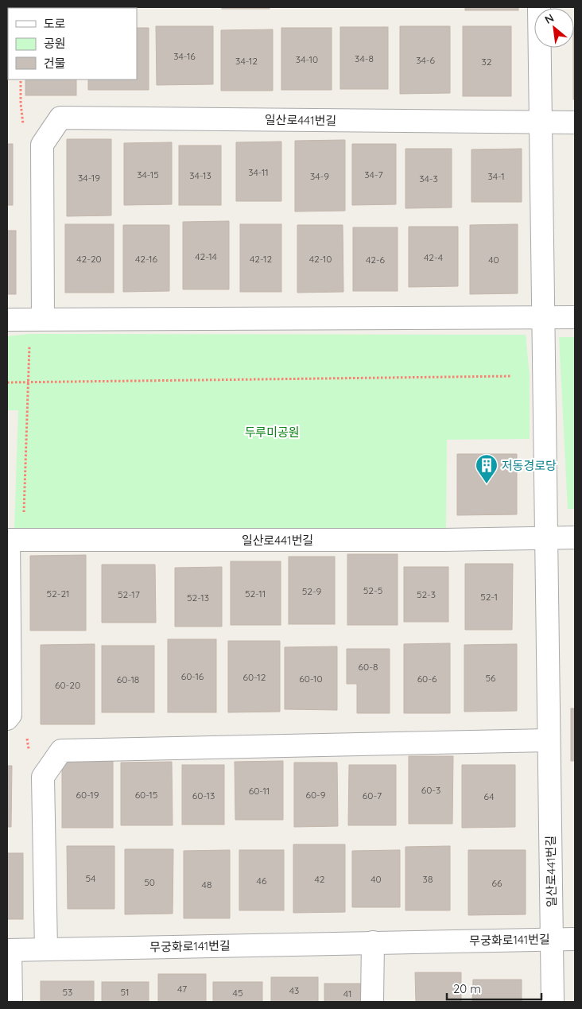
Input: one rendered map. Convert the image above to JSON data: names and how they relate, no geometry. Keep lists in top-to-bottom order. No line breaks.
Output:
{"streets":{"street":["일산로441번길","무궁화로141번길"]},"crossings":[["일산로441번길","무궁화로141번길"]],"parks":["두루미공원"],"places":{"building":["저동경로당"]},"house_numbers":["34-16","34-8","34-10","34-6","34-12","32","34-11","34-15","34-7","34-13","34-9","34-1","34-19","34-3","42-14","42-4","42-20","42-16","42-12","42-10","42-6","40","52-5","52-9","52-21","52-11","52-17","52-3","52-1","52-13","60-8","60-16","60-12","56","60-10","60-6","60-18","60-20","60-3","60-11","60-19","60-15","60-9","60-13","60-7","64","54","42","40","38","46","50","66","48","47","43","53","51","45","41"],"legend":["도로","공원","건물"],"scale_bar":"20 m","north":"top left"}
